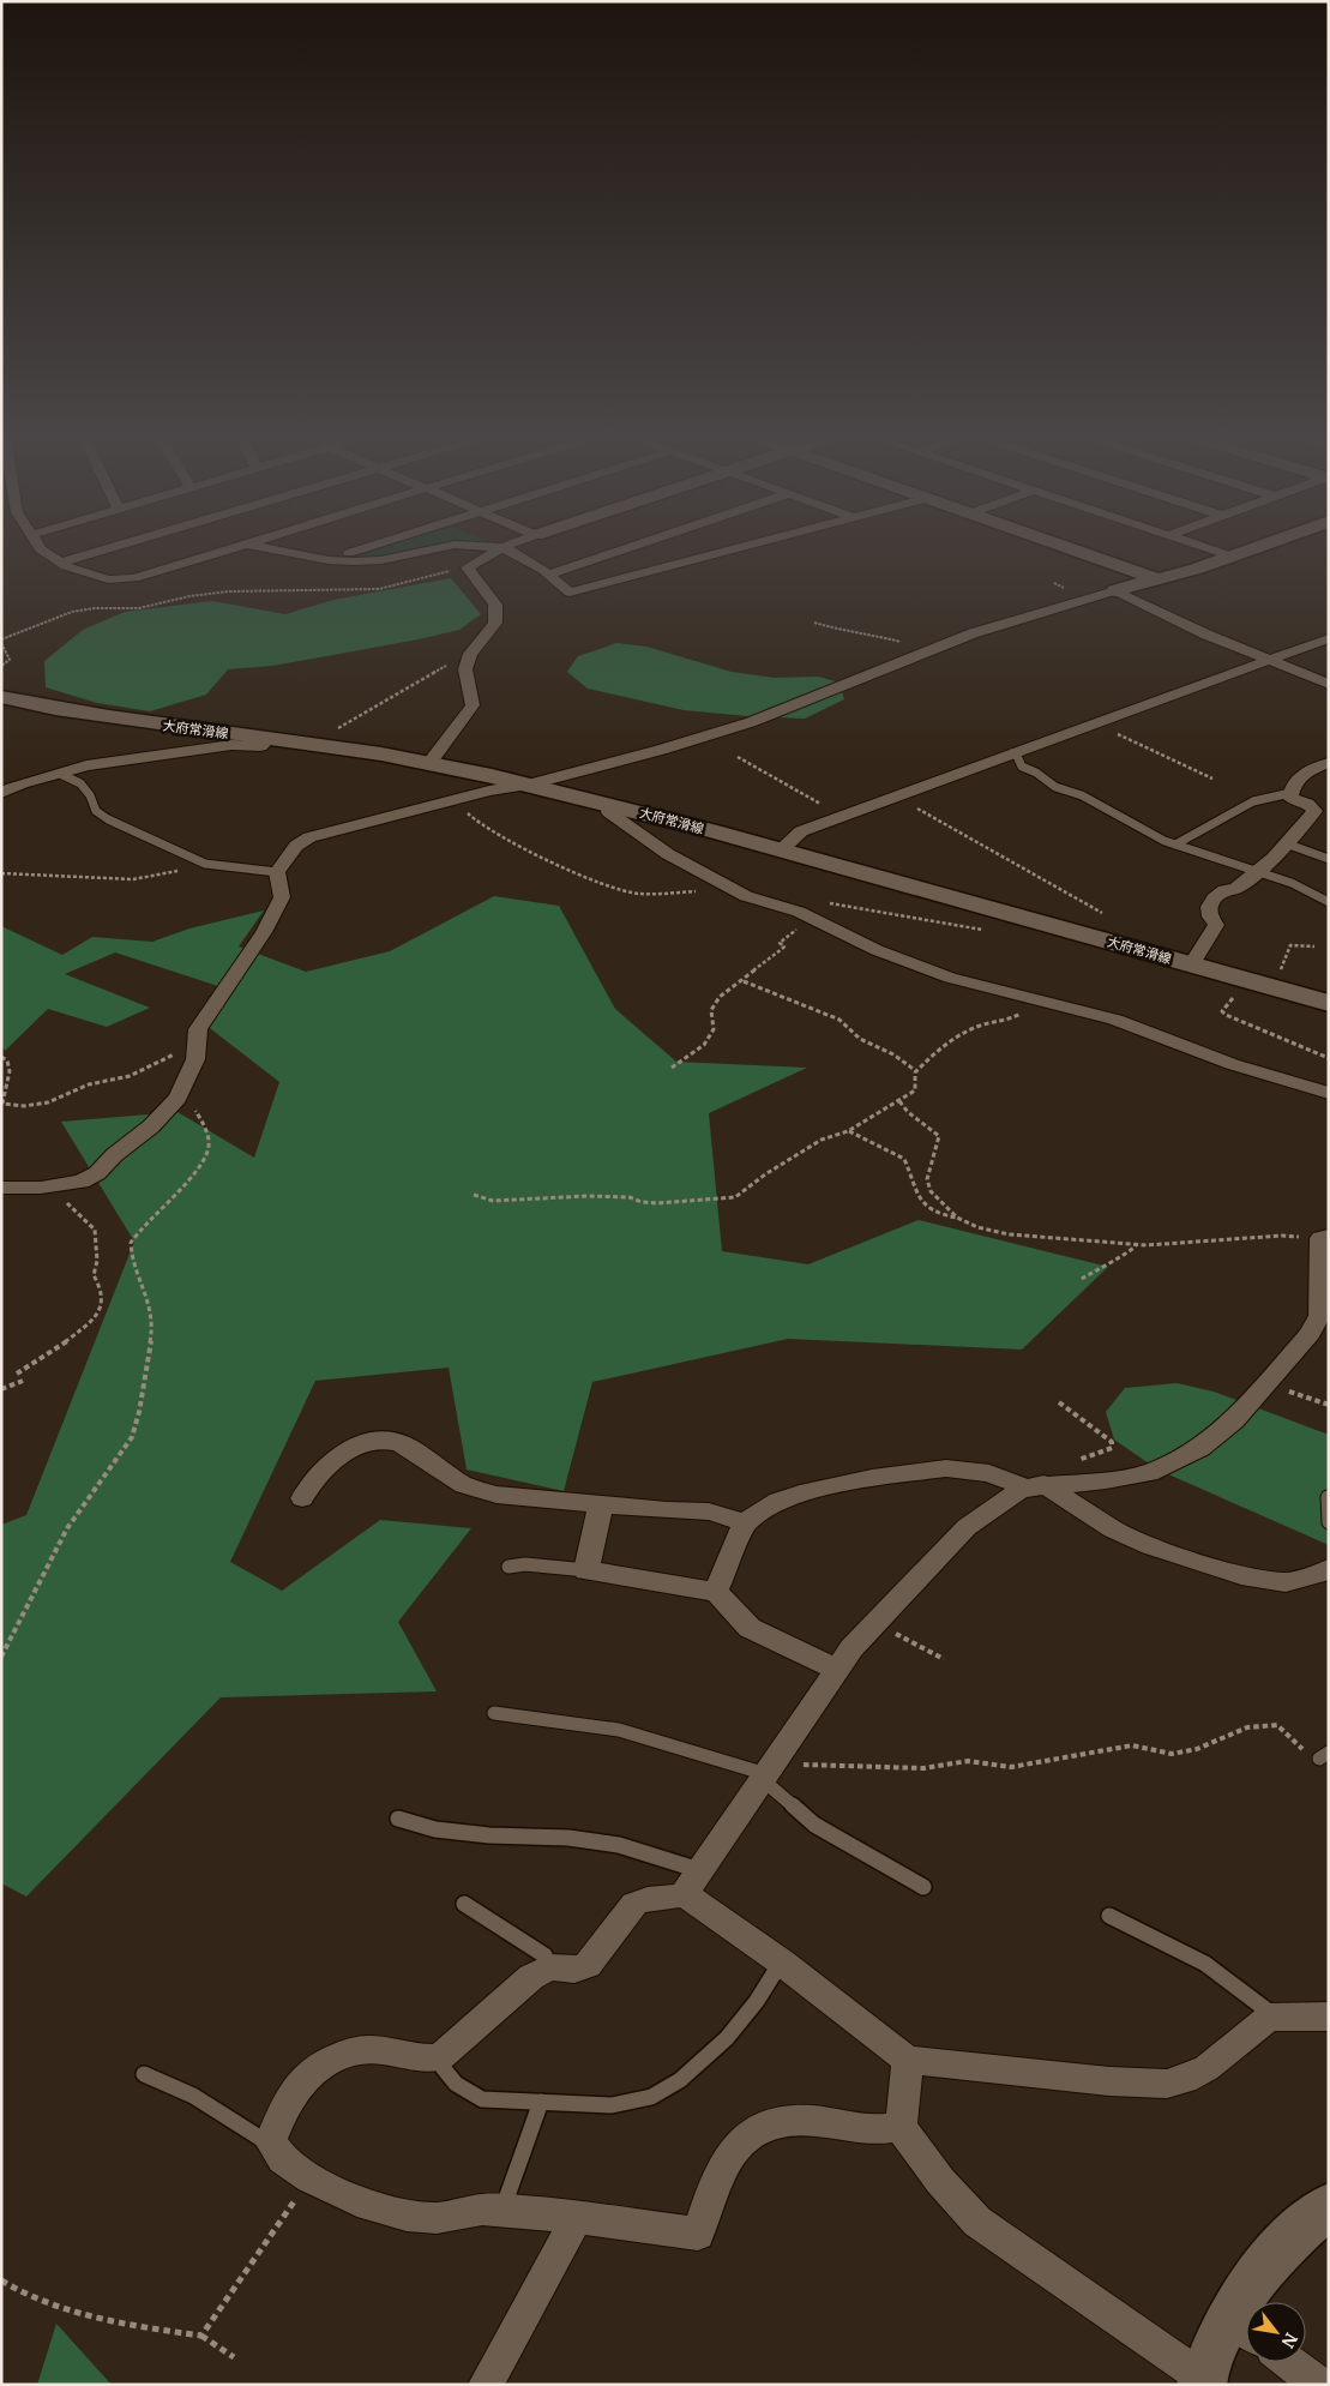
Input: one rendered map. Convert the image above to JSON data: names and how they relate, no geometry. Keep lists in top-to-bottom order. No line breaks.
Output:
{"streets":{"street":["大府常滑線"]},"north":"bottom right"}
